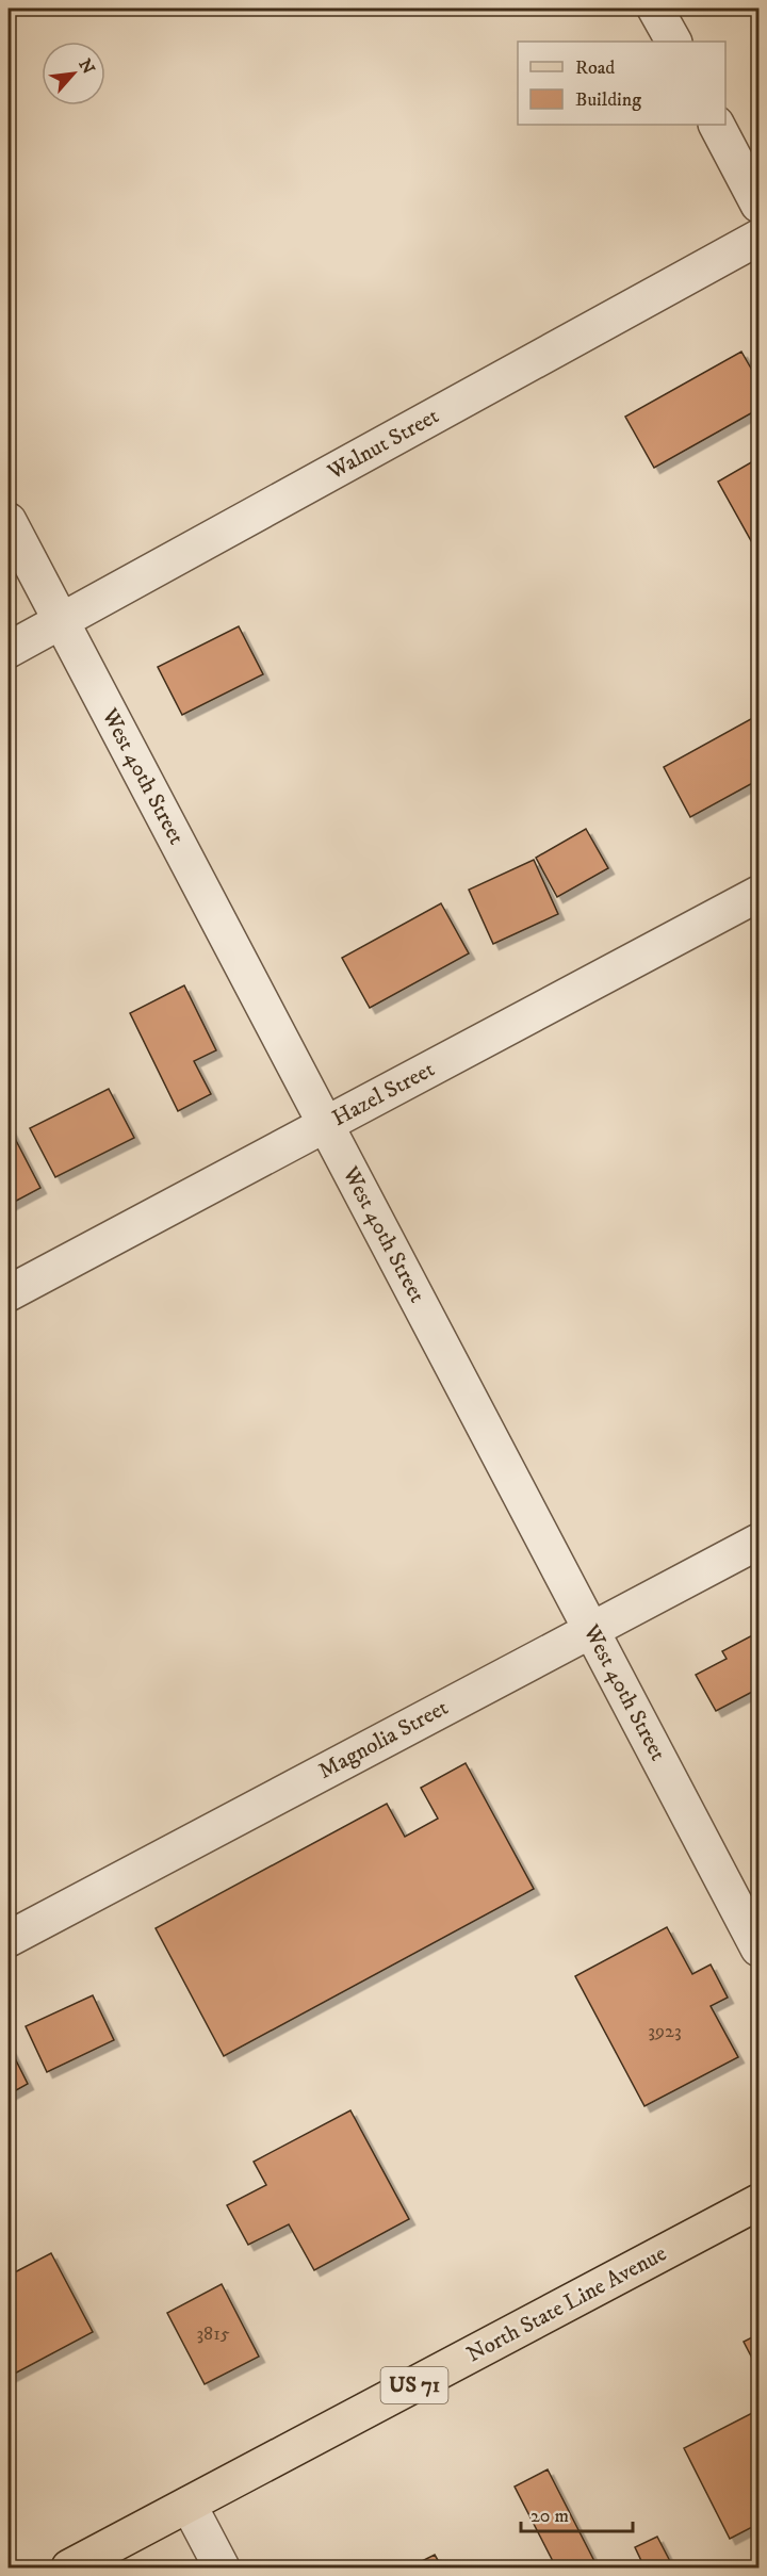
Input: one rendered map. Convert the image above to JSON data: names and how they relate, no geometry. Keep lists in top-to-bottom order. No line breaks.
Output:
{"streets":{"main road":["North State Line Avenue","US 71"],"street":["Walnut Street","West 40th Street","Hazel Street","Magnolia Street"]},"crossings":[["Walnut Street","West 40th Street"],["West 40th Street","Hazel Street"],["West 40th Street","Magnolia Street"]],"house_numbers":["3923","3815"],"legend":["Road","Building"],"scale_bar":"20 m","north":"top right"}
